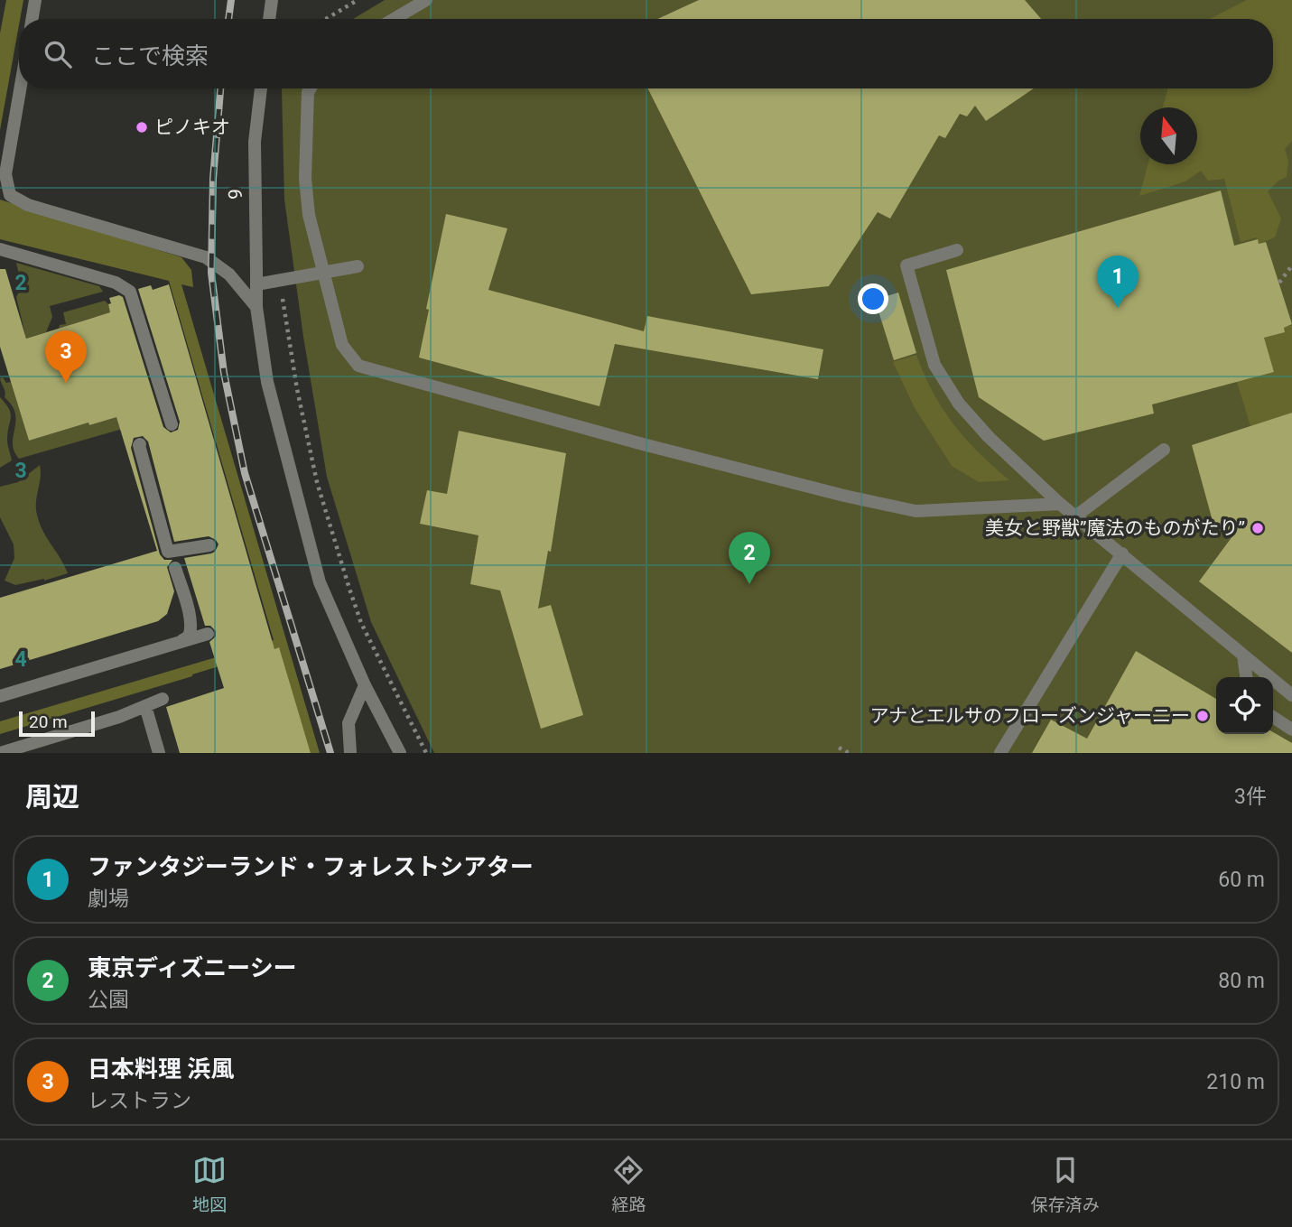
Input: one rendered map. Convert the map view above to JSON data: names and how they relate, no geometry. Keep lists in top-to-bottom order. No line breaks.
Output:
{"streets":{"lane":["9"]},"places":["ピノキオ","美女と野獣”魔法のものがたり”","アナとエルサのフローズンジャーニー"],"scale_bar":"20 m","north":"top","page":{"search":"ここで検索","pins":["1","3","2"],"scale":"20 m","heading":["周辺","3件"],"list":[{"mark":"1","name":"ファンタジーランド・フォレストシアター","note":"劇場","value":"60 m"},{"mark":"2","name":"東京ディズニーシー","note":"公園","value":"80 m"},{"mark":"3","name":"日本料理 浜風","note":"レストラン","value":"210 m"}],"nav":["地図","経路","保存済み"]},"grid":{"rows":["2","3","4"]}}
